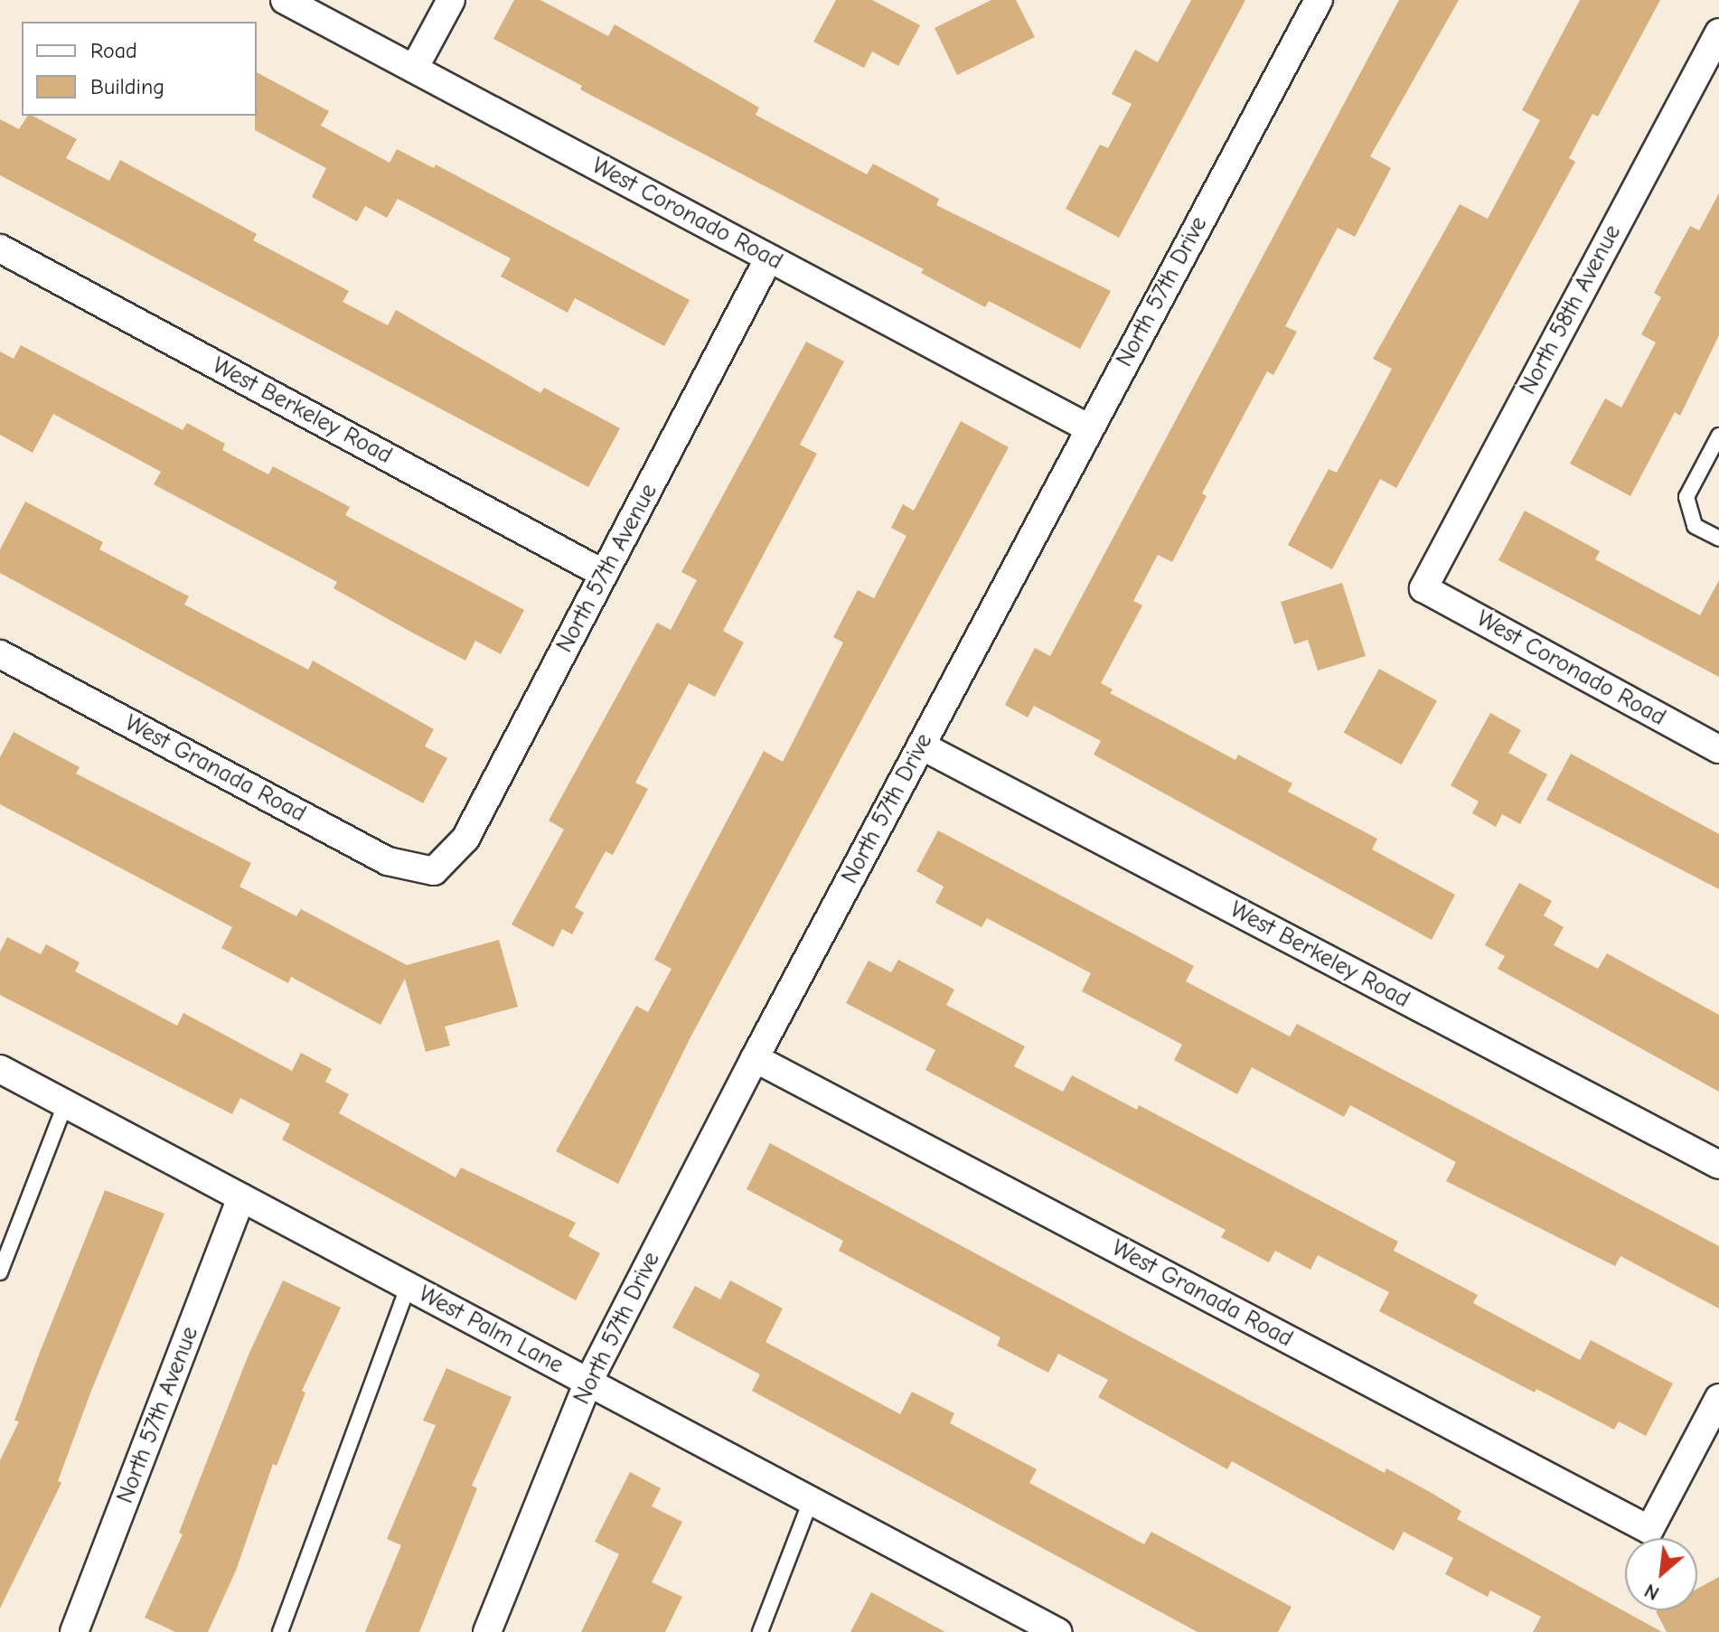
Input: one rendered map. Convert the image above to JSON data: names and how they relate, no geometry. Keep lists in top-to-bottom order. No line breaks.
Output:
{"streets":{"street":["West Coronado Road","North 57th Drive","North 58th Avenue","West Berkeley Road","North 57th Avenue","West Granada Road","West Palm Lane"]},"crossings":[["West Coronado Road","North 57th Drive"],["West Coronado Road","North 58th Avenue"],["West Coronado Road","North 57th Avenue"],["North 57th Drive","West Berkeley Road"],["North 57th Drive","West Granada Road"],["North 57th Drive","West Palm Lane"],["West Berkeley Road","North 57th Avenue"],["North 57th Avenue","West Granada Road"],["North 57th Avenue","West Palm Lane"]],"legend":["Road","Building"],"north":"bottom left"}
